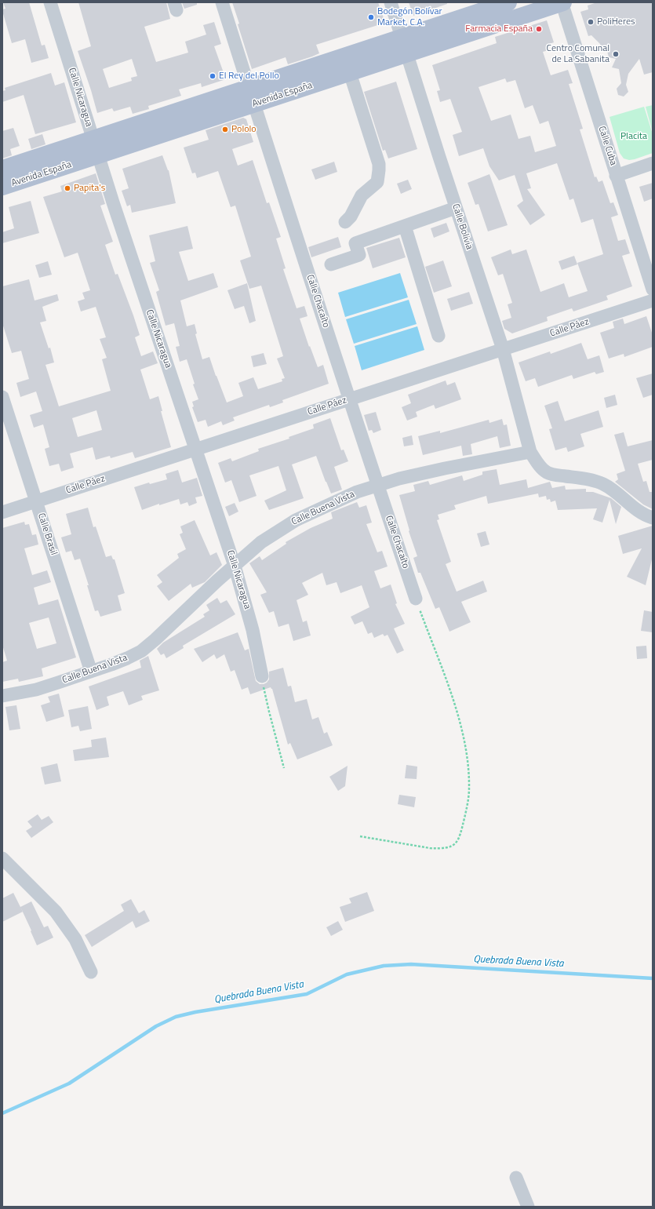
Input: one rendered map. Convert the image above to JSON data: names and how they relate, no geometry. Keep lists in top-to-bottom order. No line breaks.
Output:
{"streets":{"main road":["Avenida España"],"street":["Calle Nicaragua","Calle Cuba","Calle Bolivia","Calle Chacaíto","Calle Páez","Calle Buena Vista","Calle Brasil"]},"crossings":[["Avenida España","Calle Nicaragua"],["Avenida España","Calle Cuba"],["Avenida España","Calle Bolivia"],["Avenida España","Calle Chacaíto"],["Calle Nicaragua","Calle Páez"],["Calle Nicaragua","Calle Buena Vista"],["Calle Bolivia","Calle Páez"],["Calle Bolivia","Calle Buena Vista"],["Calle Chacaíto","Calle Páez"],["Calle Chacaíto","Calle Buena Vista"],["Calle Páez","Calle Brasil"],["Calle Buena Vista","Calle Brasil"]],"water":["Quebrada Buena Vista"],"parks":["Placita"],"places":["Bodegón Bolívar Market, C.A.","PoliHeres","Farmacia España","Centro Comunal de La Sabanita","El Rey del Pollo","Pololo","Papita's"]}
